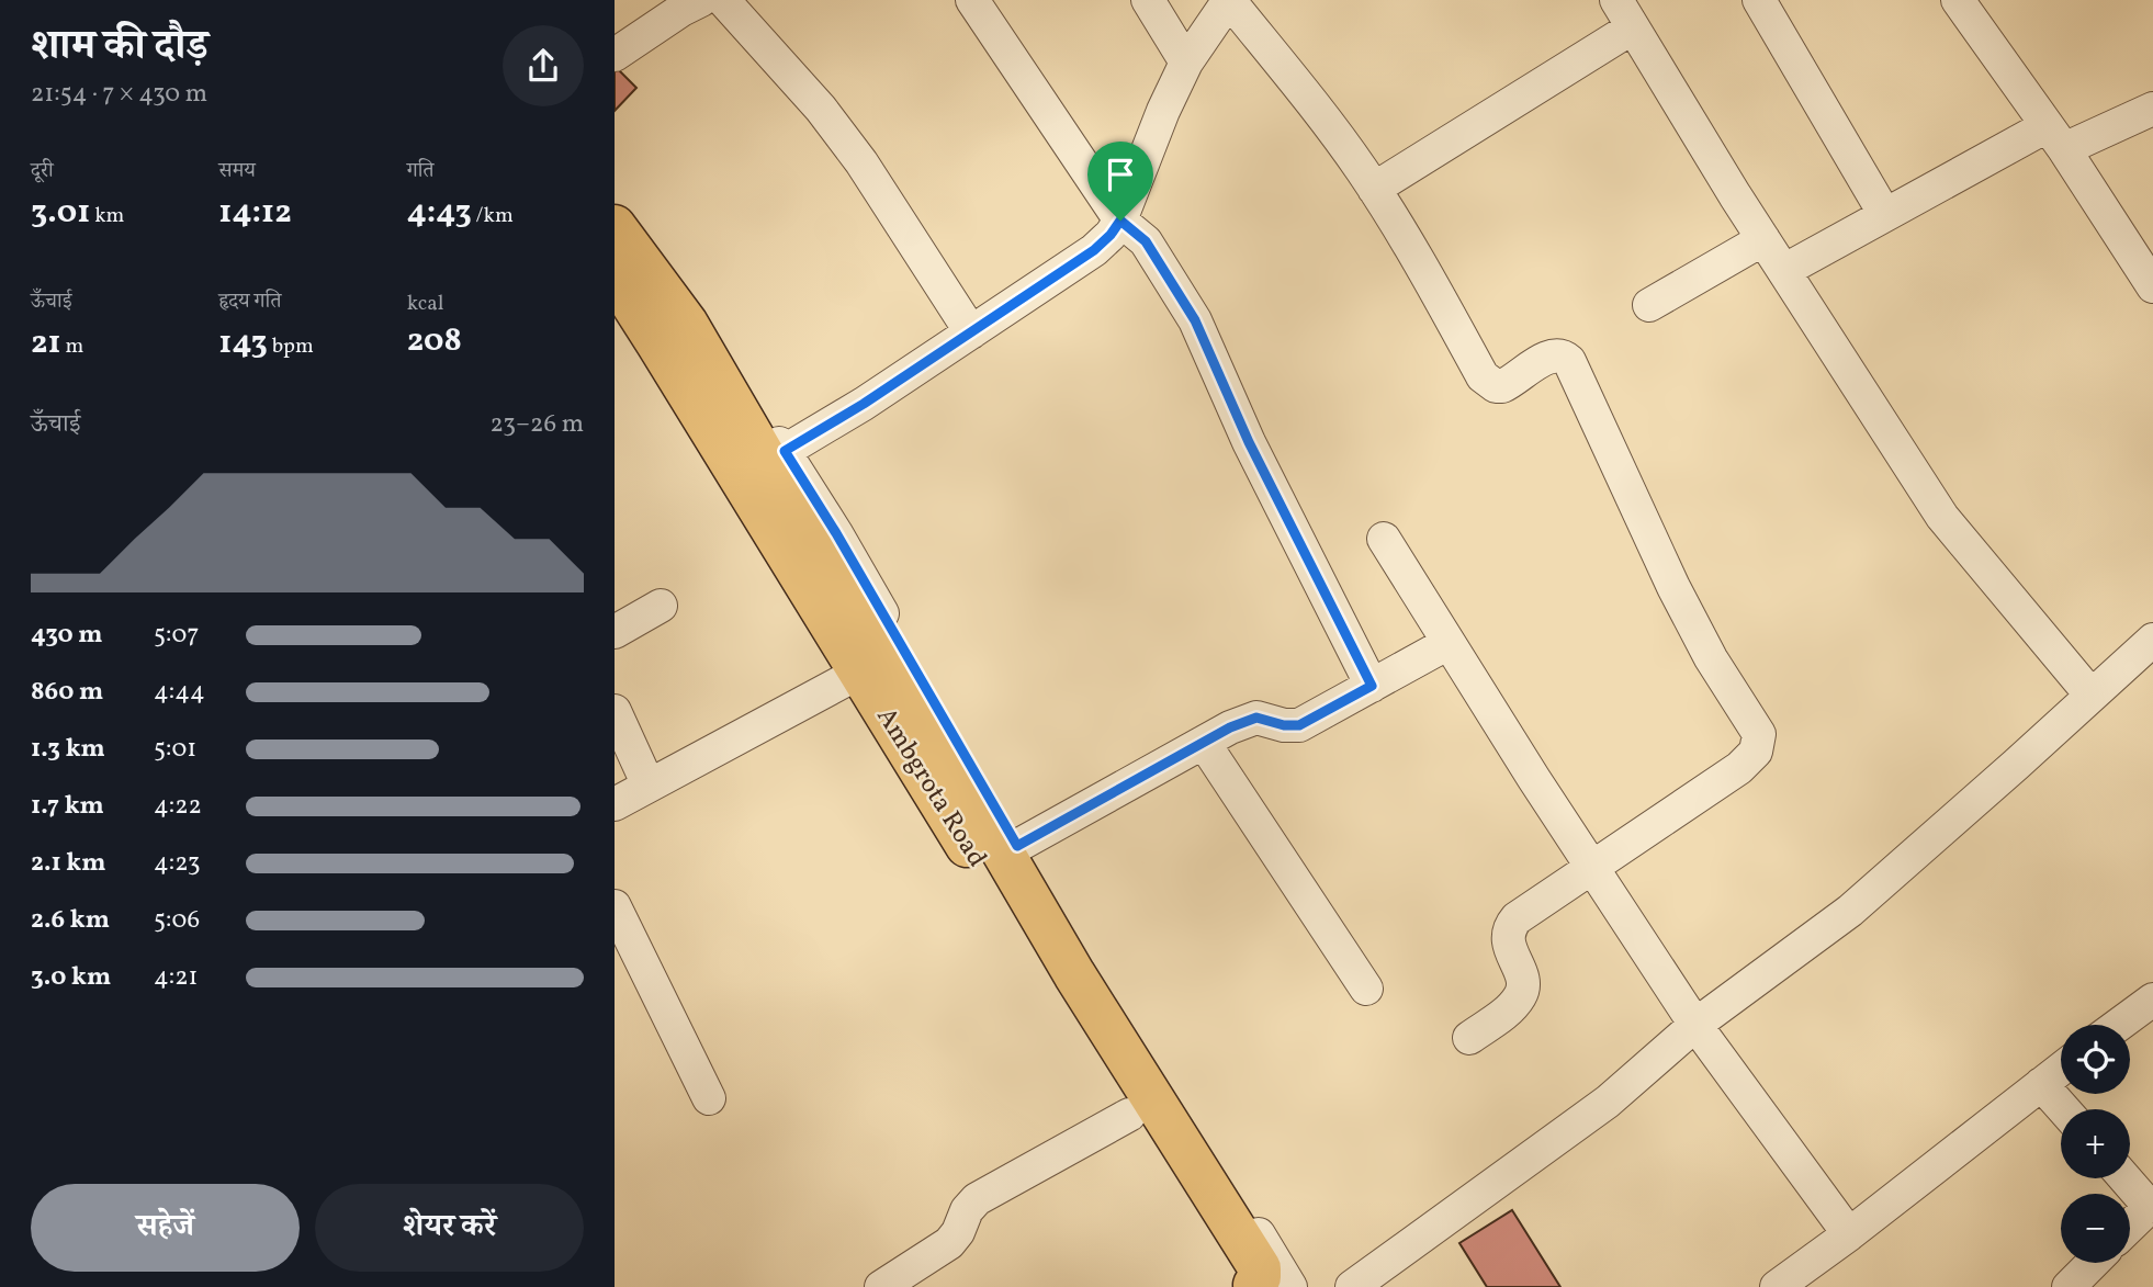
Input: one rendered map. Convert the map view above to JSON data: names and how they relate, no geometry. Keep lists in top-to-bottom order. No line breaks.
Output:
{"streets":{"main road":["Ambgrota Road"]},"page":{"heading":["शाम की दौड़","21:54 · 7 × 430 m"],"stats":[["दूरी","3.01 km"],["समय","14:12"],["गति","4:43 /km"],["ऊँचाई","21 m"],["हृदय गति","143 bpm"],["kcal","208"]],"chart":["ऊँचाई","23–26 m"],"list":[{"name":"430 m","note":"5:07"},{"name":"860 m","note":"4:44"},{"name":"1.3 km","note":"5:01"},{"name":"1.7 km","note":"4:22"},{"name":"2.1 km","note":"4:23"},{"name":"2.6 km","note":"5:06"},{"name":"3.0 km","note":"4:21"}],"map_buttons":["+","−"],"buttons":["सहेजें","शेयर करें"]}}
